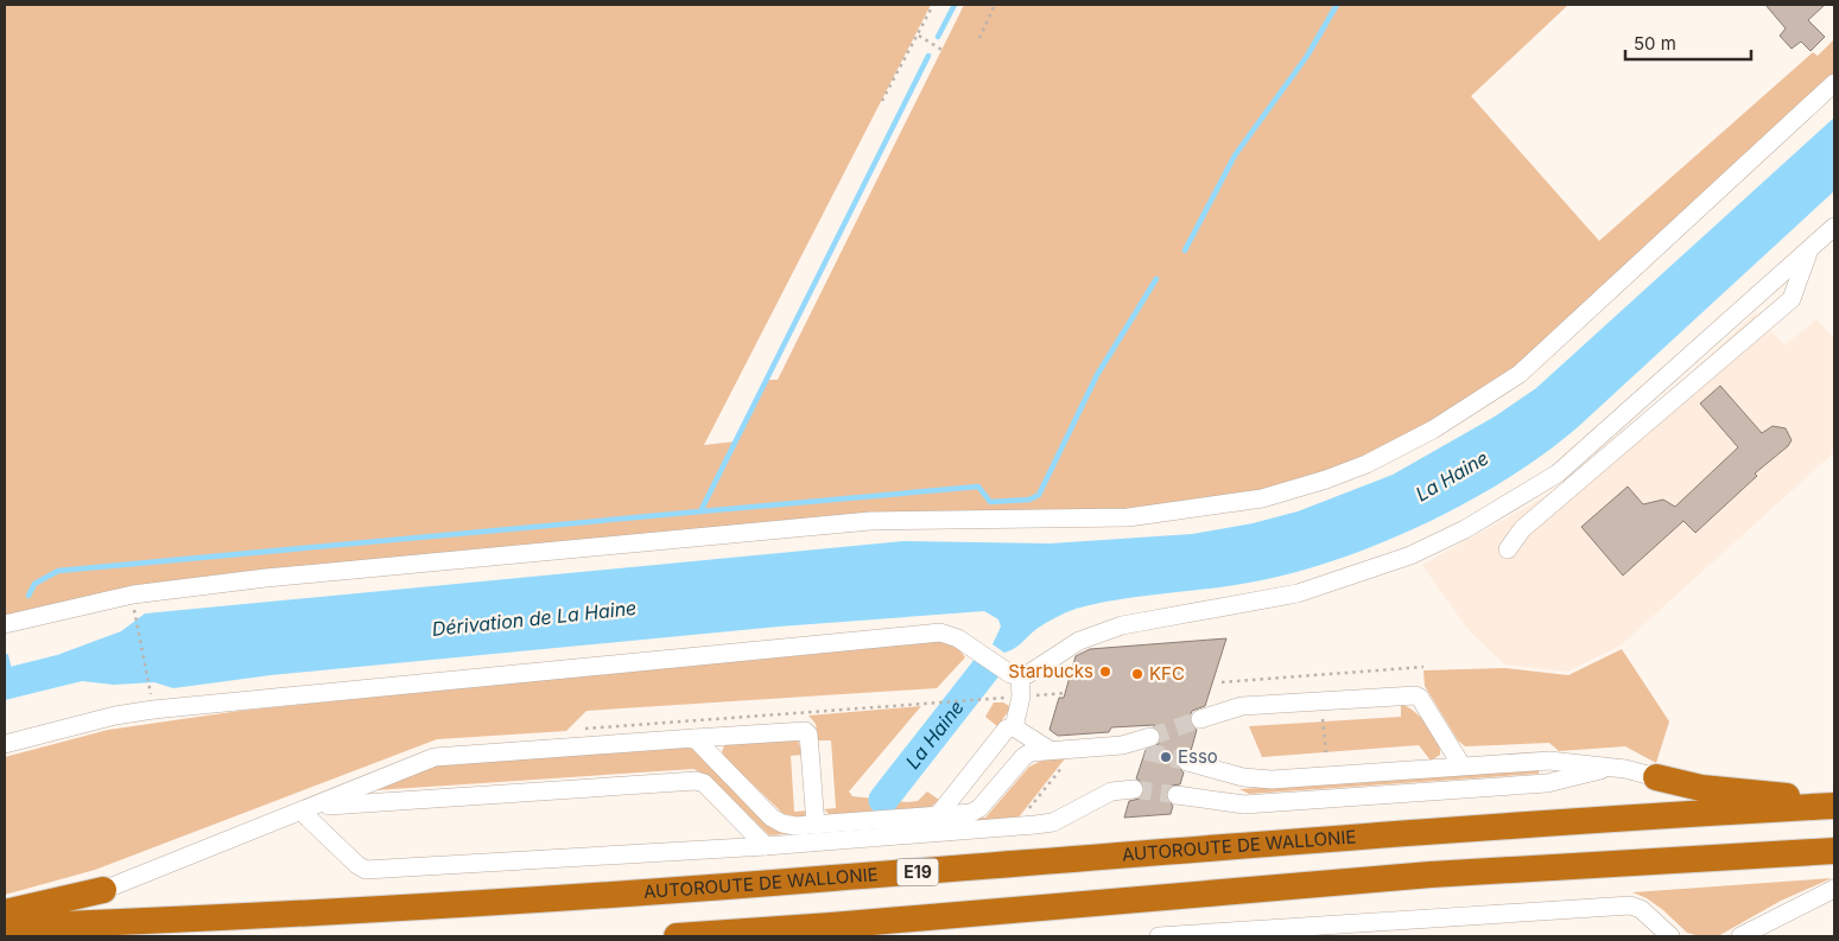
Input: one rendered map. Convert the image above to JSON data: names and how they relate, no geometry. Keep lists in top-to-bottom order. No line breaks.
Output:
{"streets":{"highway":["AUTOROUTE DE WALLONIE","E19"]},"water":["La Haine","Dérivation de La Haine"],"places":["Starbucks","KFC","Esso"],"scale_bar":"50 m"}
